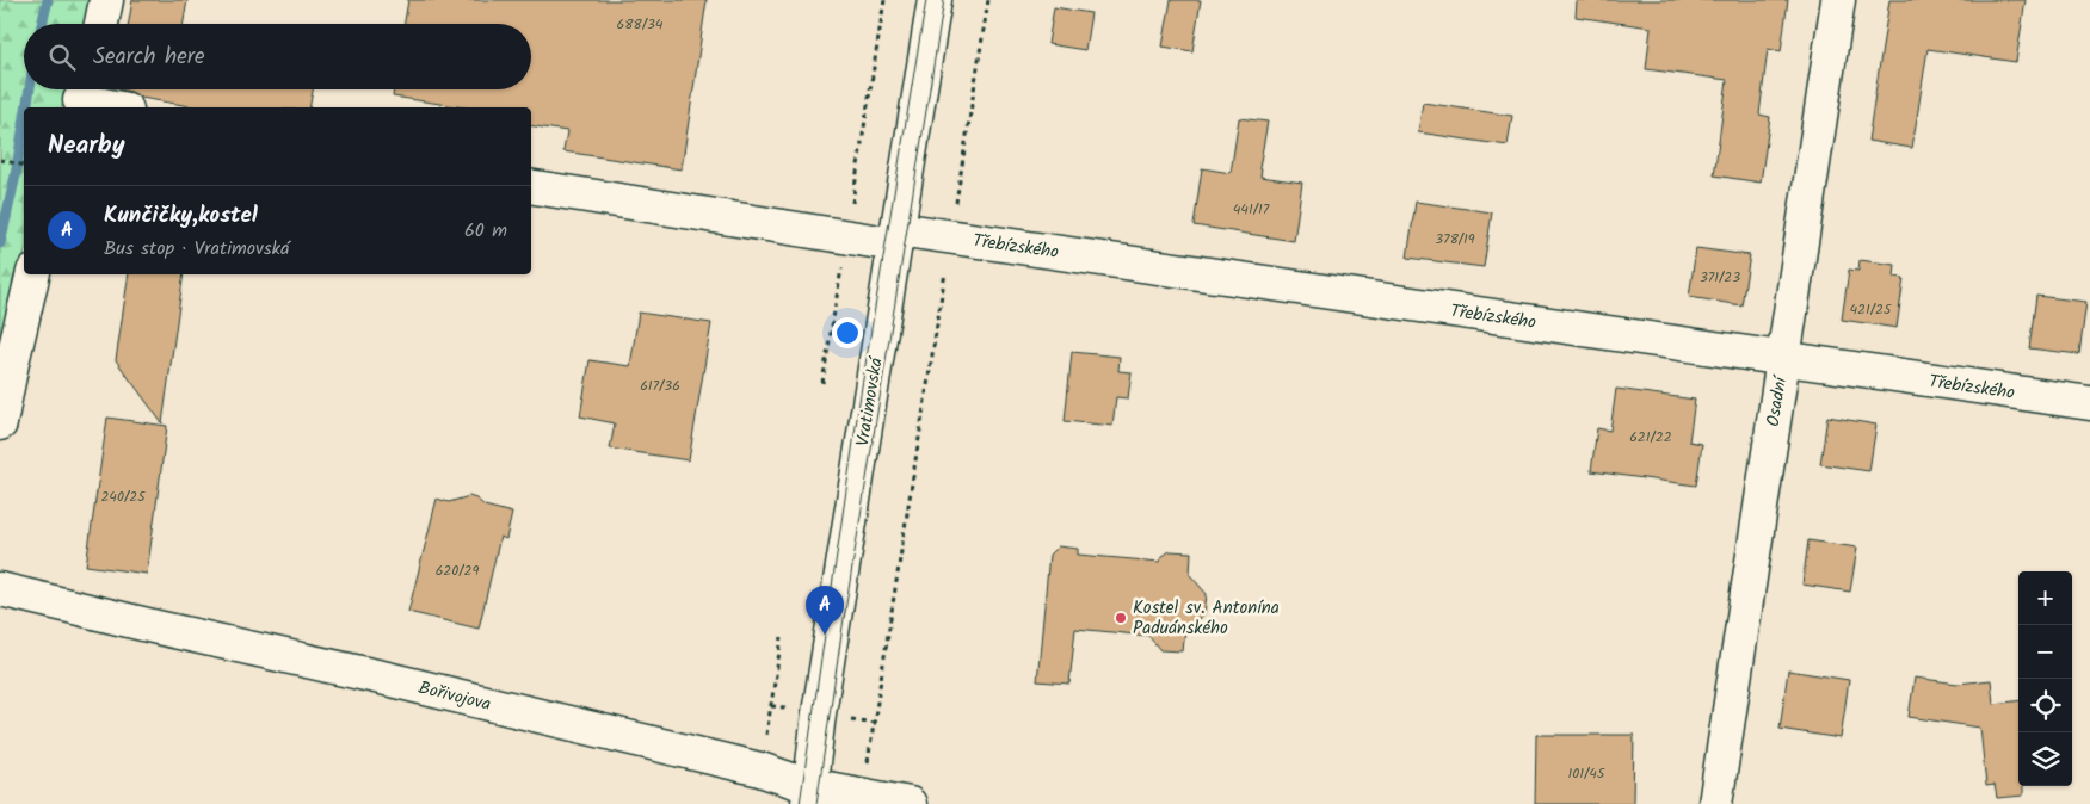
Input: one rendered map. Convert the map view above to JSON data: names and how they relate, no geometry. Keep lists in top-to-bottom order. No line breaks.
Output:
{"streets":{"street":["Třebízského","Vratimovská","Osadní","Bořivojova"]},"crossings":[["Třebízského","Vratimovská"],["Třebízského","Osadní"],["Vratimovská","Bořivojova"]],"places":["Kostel sv. Antonína Paduánského"],"house_numbers":["688/34","441/17","378/19","371/23","421/25","617/36","621/22","240/25","620/29","101/45"],"page":{"search":"Search here","heading":"Nearby","list":[{"mark":"A","name":"Kunčičky,kostel","note":"Bus stop · Vratimovská","value":"60 m"}],"map_buttons":["+","−"],"pins":"A"}}
